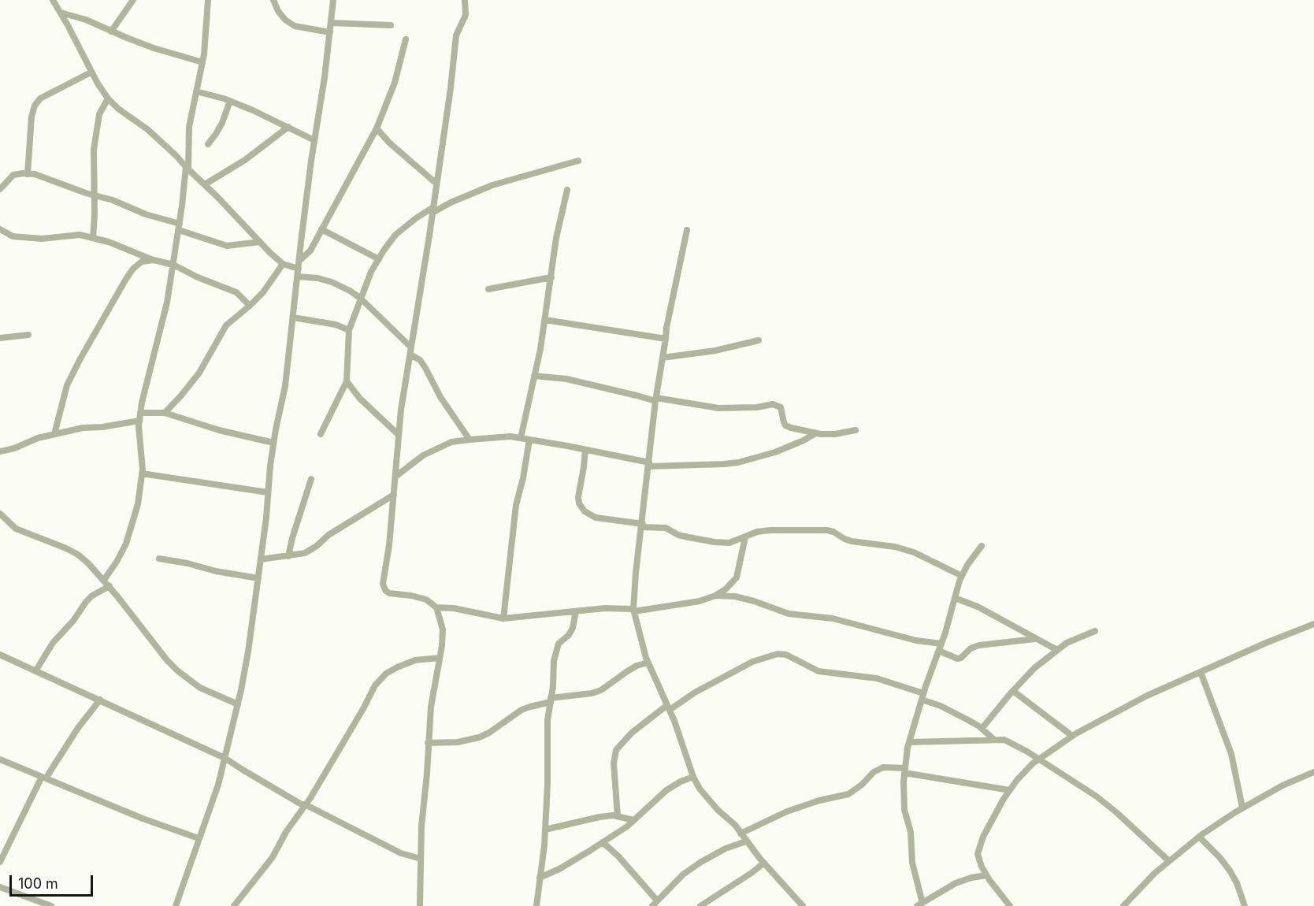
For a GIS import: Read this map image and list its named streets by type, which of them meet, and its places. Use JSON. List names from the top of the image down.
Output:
{
  "scale_bar": "100 m"
}
